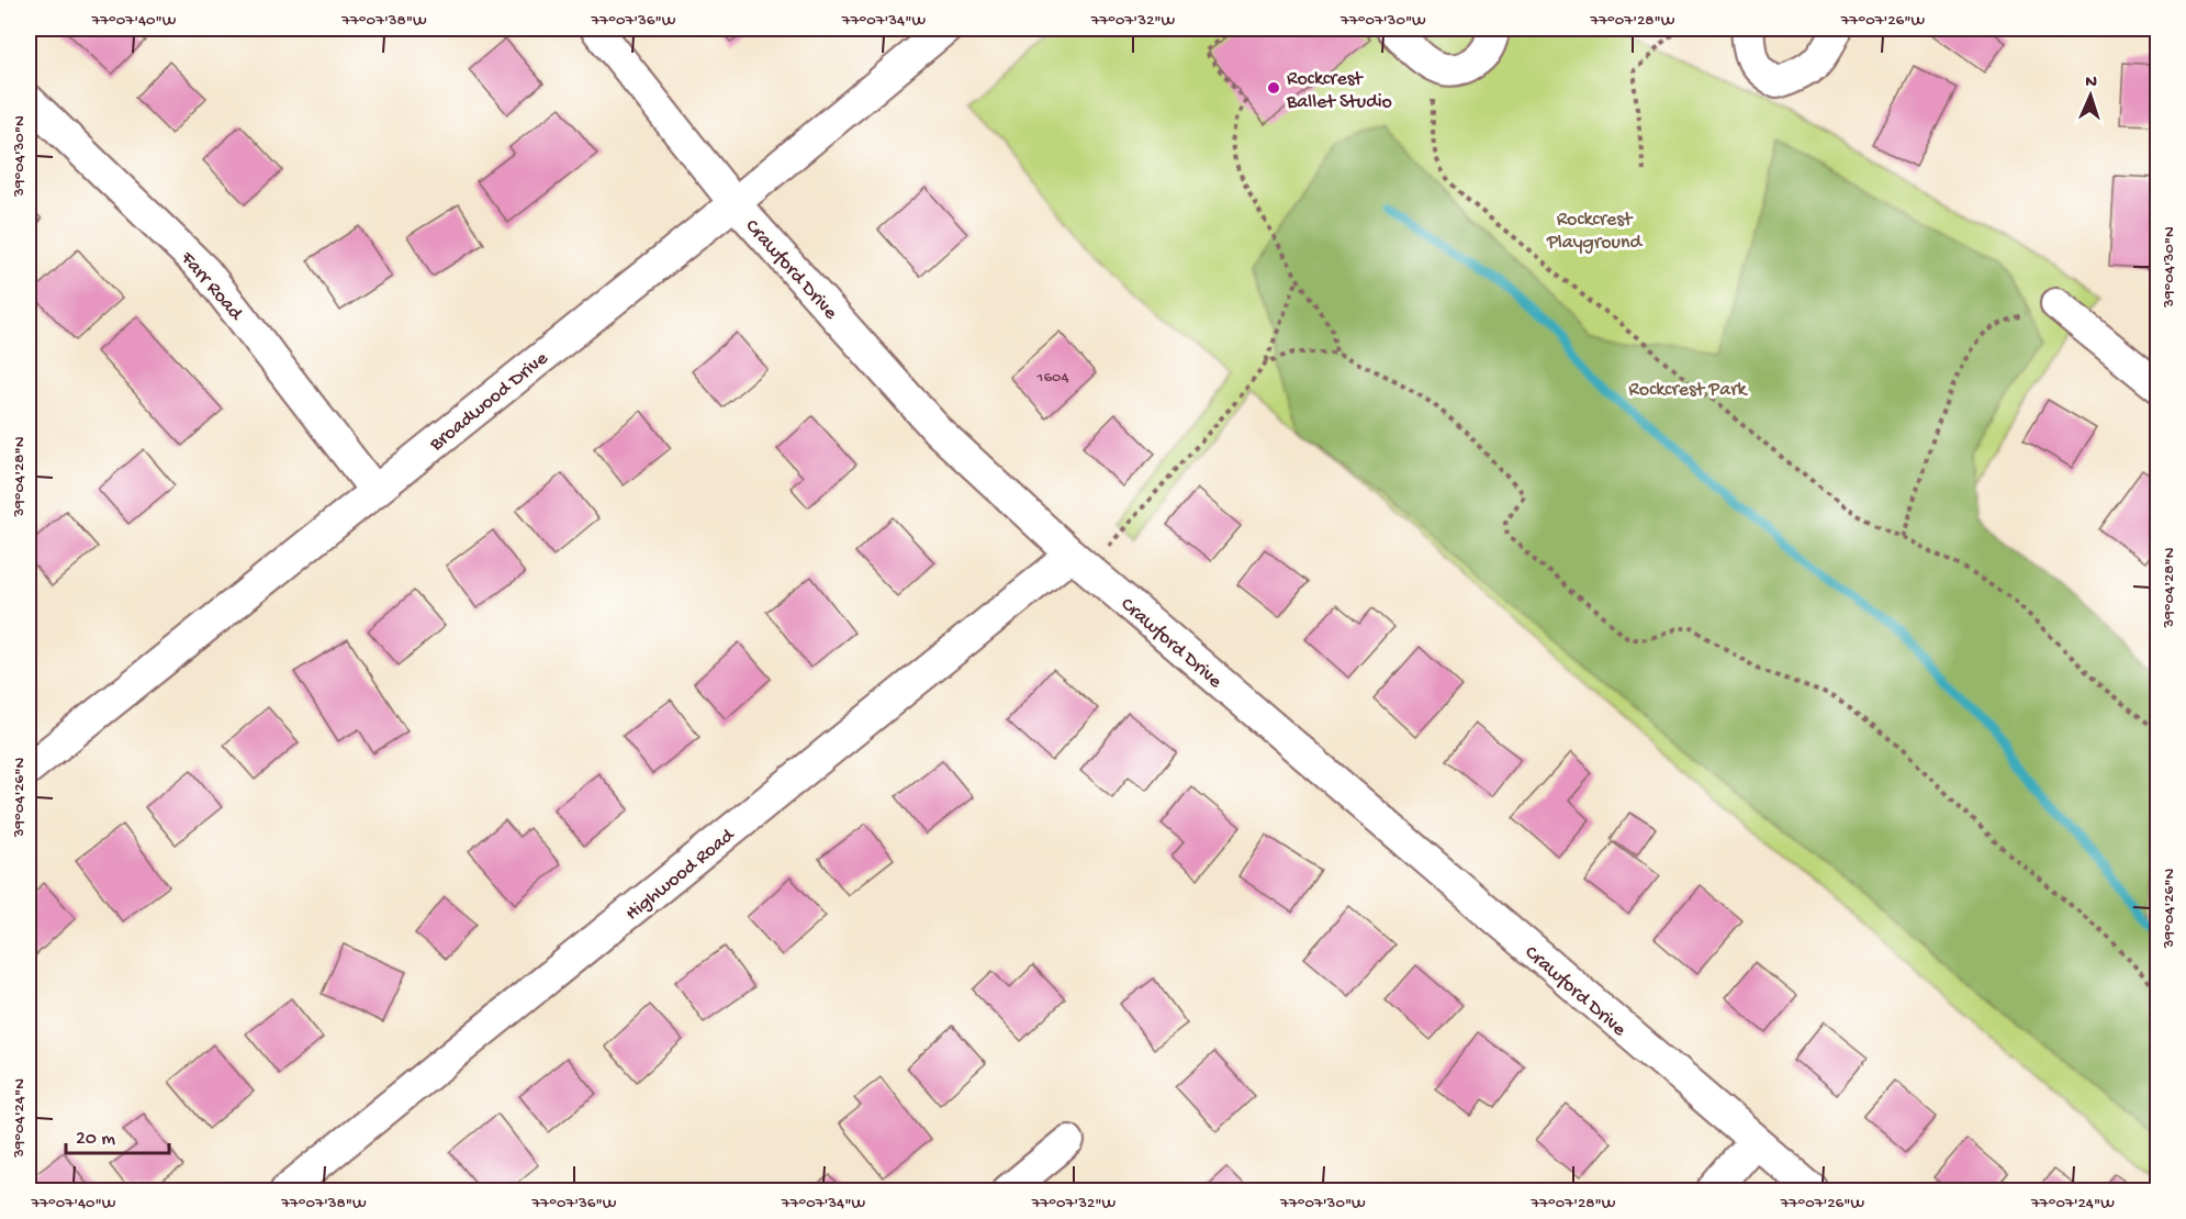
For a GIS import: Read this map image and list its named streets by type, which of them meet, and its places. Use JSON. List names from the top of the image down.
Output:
{
  "streets": {
    "street": [
      "Crawford Drive",
      "Farr Road",
      "Broadwood Drive",
      "Highwood Road"
    ]
  },
  "crossings": [
    ["Crawford Drive", "Broadwood Drive"],
    ["Crawford Drive", "Highwood Road"],
    ["Farr Road", "Broadwood Drive"]
  ],
  "parks": ["Rockcrest Playground", "Rockcrest Park"],
  "places": ["Rockcrest Ballet Studio"],
  "house_numbers": ["1604"],
  "scale_bar": "20 m",
  "north": "top",
  "coordinates": [
    "77°07'40\"W",
    "77°07'38\"W",
    "77°07'36\"W",
    "77°07'34\"W",
    "77°07'32\"W",
    "77°07'30\"W",
    "77°07'28\"W",
    "77°07'26\"W",
    "39°04'30\"N",
    "39°04'28\"N",
    "39°04'26\"N",
    "39°04'24\"N",
    "77°07'24\"W"
  ]
}
